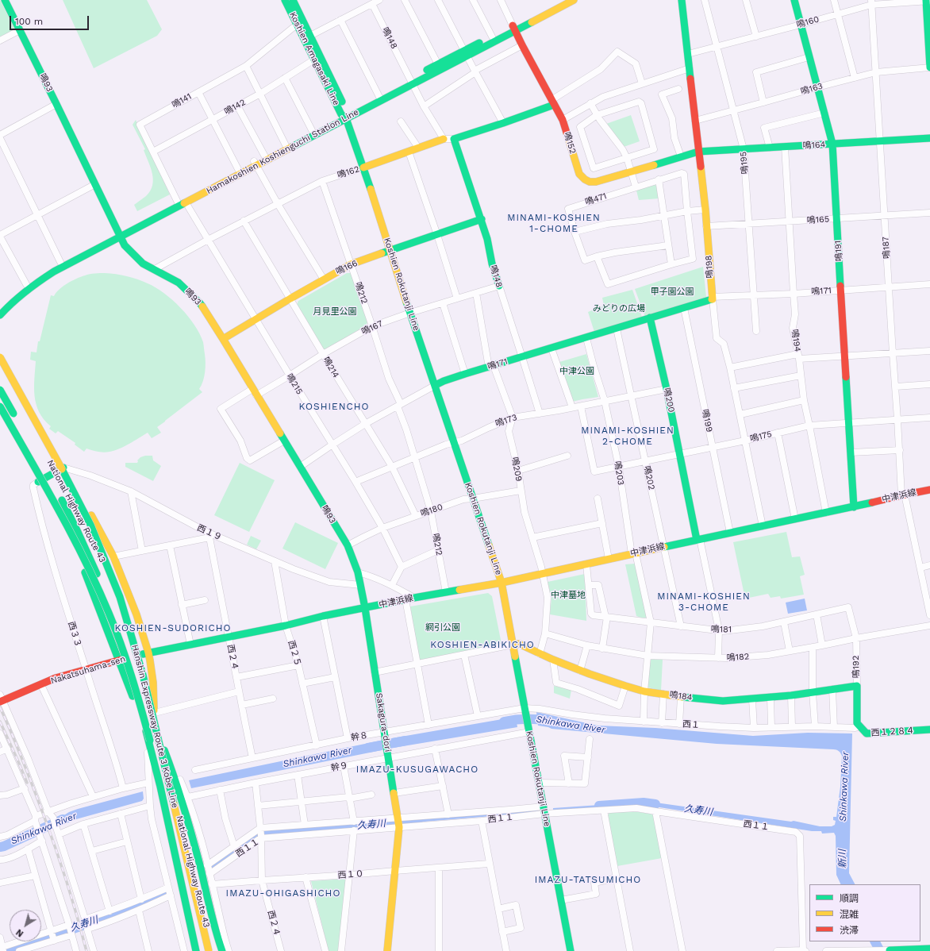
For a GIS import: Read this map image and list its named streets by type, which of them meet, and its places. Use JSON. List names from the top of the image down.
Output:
{
  "streets": {
    "main road": [
      "鳴148",
      "Koshien Amagasaki Line",
      "鳴93",
      "鳴152",
      "鳴164",
      "Hamakoshien Koshienguchi Station Line",
      "鳴162",
      "鳴191",
      "鳴198",
      "鳴166",
      "Koshien Rokutanji Line",
      "鳴171",
      "鳴200",
      "中津浜線",
      "National Highway Route 43",
      "鳴192",
      "Nakatsuhama-sen",
      "鳴184",
      "Sakagura-dori",
      "Hanshin Expressway Route 3 Kobe Line",
      "西１２８４"
    ],
    "street": [
      "鳴160",
      "鳴163",
      "鳴141",
      "鳴142",
      "鳴195",
      "鳴471",
      "鳴165",
      "鳴187",
      "鳴212",
      "鳴167",
      "鳴194",
      "鳴214",
      "鳴215",
      "鳴173",
      "鳴199",
      "鳴175",
      "鳴209",
      "鳴203",
      "鳴202",
      "鳴180",
      "西１９",
      "鳴181",
      "西３３",
      "西２５",
      "西２４",
      "鳴182",
      "西１",
      "幹８",
      "幹９",
      "西１１",
      "西１０"
    ]
  },
  "crossings": [
    ["鳴160", "鳴195"],
    ["鳴160", "鳴187"],
    ["鳴160", "鳴191"],
    ["鳴160", "鳴198"],
    ["鳴148", "Hamakoshien Koshienguchi Station Line"],
    ["鳴148", "鳴162"],
    ["鳴148", "鳴166"],
    ["鳴148", "鳴171"],
    ["鳴148", "鳴167"],
    ["鳴148", "鳴173"],
    ["Koshien Amagasaki Line", "鳴141"],
    ["Koshien Amagasaki Line", "鳴142"],
    ["Koshien Amagasaki Line", "Hamakoshien Koshienguchi Station Line"],
    ["Koshien Amagasaki Line", "Koshien Rokutanji Line"],
    ["鳴93", "Hamakoshien Koshienguchi Station Line"],
    ["鳴93", "鳴162"],
    ["鳴93", "鳴166"],
    ["鳴93", "鳴171"],
    ["鳴93", "鳴167"],
    ["鳴93", "中津浜線"],
    ["鳴93", "鳴180"],
    ["鳴93", "西１９"],
    ["鳴93", "Nakatsuhama-sen"],
    ["鳴93", "Sakagura-dori"],
    ["鳴163", "鳴195"],
    ["鳴163", "鳴187"],
    ["鳴163", "鳴191"],
    ["鳴163", "鳴198"],
    ["鳴141", "鳴142"],
    ["鳴141", "Hamakoshien Koshienguchi Station Line"],
    ["鳴141", "鳴215"],
    ["鳴152", "鳴164"],
    ["鳴152", "Hamakoshien Koshienguchi Station Line"],
    ["鳴152", "鳴162"],
    ["鳴152", "鳴198"],
    ["鳴164", "鳴195"],
    ["鳴164", "鳴187"],
    ["鳴164", "鳴191"],
    ["鳴164", "鳴198"],
    ["鳴164", "鳴194"],
    ["Hamakoshien Koshienguchi Station Line", "Koshien Rokutanji Line"],
    ["Hamakoshien Koshienguchi Station Line", "鳴215"],
    ["鳴195", "鳴165"],
    ["鳴195", "鳴171"],
    ["鳴162", "Koshien Rokutanji Line"],
    ["鳴162", "鳴212"],
    ["鳴162", "鳴214"],
    ["鳴162", "鳴215"],
    ["鳴165", "鳴187"],
    ["鳴165", "鳴191"],
    ["鳴165", "鳴198"],
    ["鳴165", "鳴194"],
    ["鳴187", "鳴171"],
    ["鳴187", "鳴175"],
    ["鳴187", "中津浜線"],
    ["鳴191", "鳴171"],
    ["鳴191", "鳴175"],
    ["鳴191", "中津浜線"],
    ["鳴198", "鳴171"],
    ["鳴198", "鳴175"],
    ["鳴198", "中津浜線"],
    ["鳴166", "Koshien Rokutanji Line"],
    ["鳴166", "鳴212"],
    ["鳴166", "鳴214"],
    ["鳴166", "鳴215"],
    ["Koshien Rokutanji Line", "鳴171"],
    ["Koshien Rokutanji Line", "鳴167"],
    ["Koshien Rokutanji Line", "鳴173"],
    ["Koshien Rokutanji Line", "中津浜線"],
    ["Koshien Rokutanji Line", "鳴180"],
    ["Koshien Rokutanji Line", "鳴184"],
    ["Koshien Rokutanji Line", "西１"],
    ["Koshien Rokutanji Line", "幹８"],
    ["Koshien Rokutanji Line", "幹９"],
    ["Koshien Rokutanji Line", "西１１"],
    ["鳴171", "鳴212"],
    ["鳴171", "鳴194"],
    ["鳴171", "鳴214"],
    ["鳴171", "鳴215"],
    ["鳴171", "鳴200"],
    ["鳴171", "鳴199"],
    ["鳴171", "鳴203"],
    ["鳴171", "鳴202"],
    ["鳴212", "鳴167"],
    ["鳴212", "鳴173"],
    ["鳴212", "中津浜線"],
    ["鳴212", "鳴180"],
    ["鳴167", "鳴214"],
    ["鳴167", "鳴215"],
    ["鳴194", "鳴175"],
    ["鳴194", "中津浜線"],
    ["鳴214", "鳴173"],
    ["鳴214", "鳴180"],
    ["鳴215", "鳴173"],
    ["鳴215", "鳴180"],
    ["鳴200", "鳴173"],
    ["鳴200", "鳴175"],
    ["鳴200", "中津浜線"],
    ["鳴173", "鳴175"],
    ["鳴173", "鳴209"],
    ["鳴173", "鳴203"],
    ["鳴173", "鳴202"],
    ["鳴199", "鳴175"],
    ["鳴199", "中津浜線"],
    ["鳴175", "鳴203"],
    ["鳴175", "鳴202"],
    ["鳴209", "中津浜線"],
    ["鳴209", "鳴180"],
    ["鳴209", "鳴182"],
    ["鳴209", "鳴184"],
    ["鳴203", "中津浜線"],
    ["鳴203", "鳴181"],
    ["鳴203", "鳴182"],
    ["鳴203", "鳴184"],
    ["鳴203", "西１"],
    ["鳴202", "中津浜線"],
    ["鳴202", "鳴181"],
    ["中津浜線", "Nakatsuhama-sen"],
    ["中津浜線", "Sakagura-dori"],
    ["National Highway Route 43", "Nakatsuhama-sen"],
    ["西１９", "西２５"],
    ["西１９", "西２４"],
    ["鳴181", "鳴192"],
    ["西３３", "Nakatsuhama-sen"],
    ["西２５", "Nakatsuhama-sen"],
    ["西２５", "幹８"],
    ["西２４", "Nakatsuhama-sen"],
    ["西２４", "幹８"],
    ["西２４", "幹９"],
    ["西２４", "西１１"],
    ["西２４", "西１０"],
    ["鳴182", "鳴192"],
    ["鳴192", "鳴184"],
    ["鳴192", "西１"],
    ["鳴192", "西１２８４"],
    ["Nakatsuhama-sen", "Sakagura-dori"],
    ["Sakagura-dori", "幹８"],
    ["Sakagura-dori", "幹９"],
    ["Sakagura-dori", "西１１"],
    ["Sakagura-dori", "西１０"],
    ["西１", "西１２８４"],
    ["西１", "幹８"]
  ],
  "districts": [
    "MINAMI-KOSHIEN 1-CHOME",
    "KOSHIENCHO",
    "MINAMI-KOSHIEN 2-CHOME",
    "MINAMI-KOSHIEN 3-CHOME",
    "KOSHIEN-SUDORICHO",
    "KOSHIEN-ABIKICHO",
    "IMAZU-KUSUGAWACHO",
    "IMAZU-TATSUMICHO",
    "IMAZU-OHIGASHICHO"
  ],
  "water": ["Shinkawa River", "久寿川", "新川"],
  "parks": [
    "甲子園公園",
    "みどりの広場",
    "月見里公園",
    "中津公園",
    "中津墓地",
    "網引公園"
  ],
  "legend": ["順調", "混雑", "渋滞"],
  "scale_bar": "100 m",
  "north": "bottom left"
}
